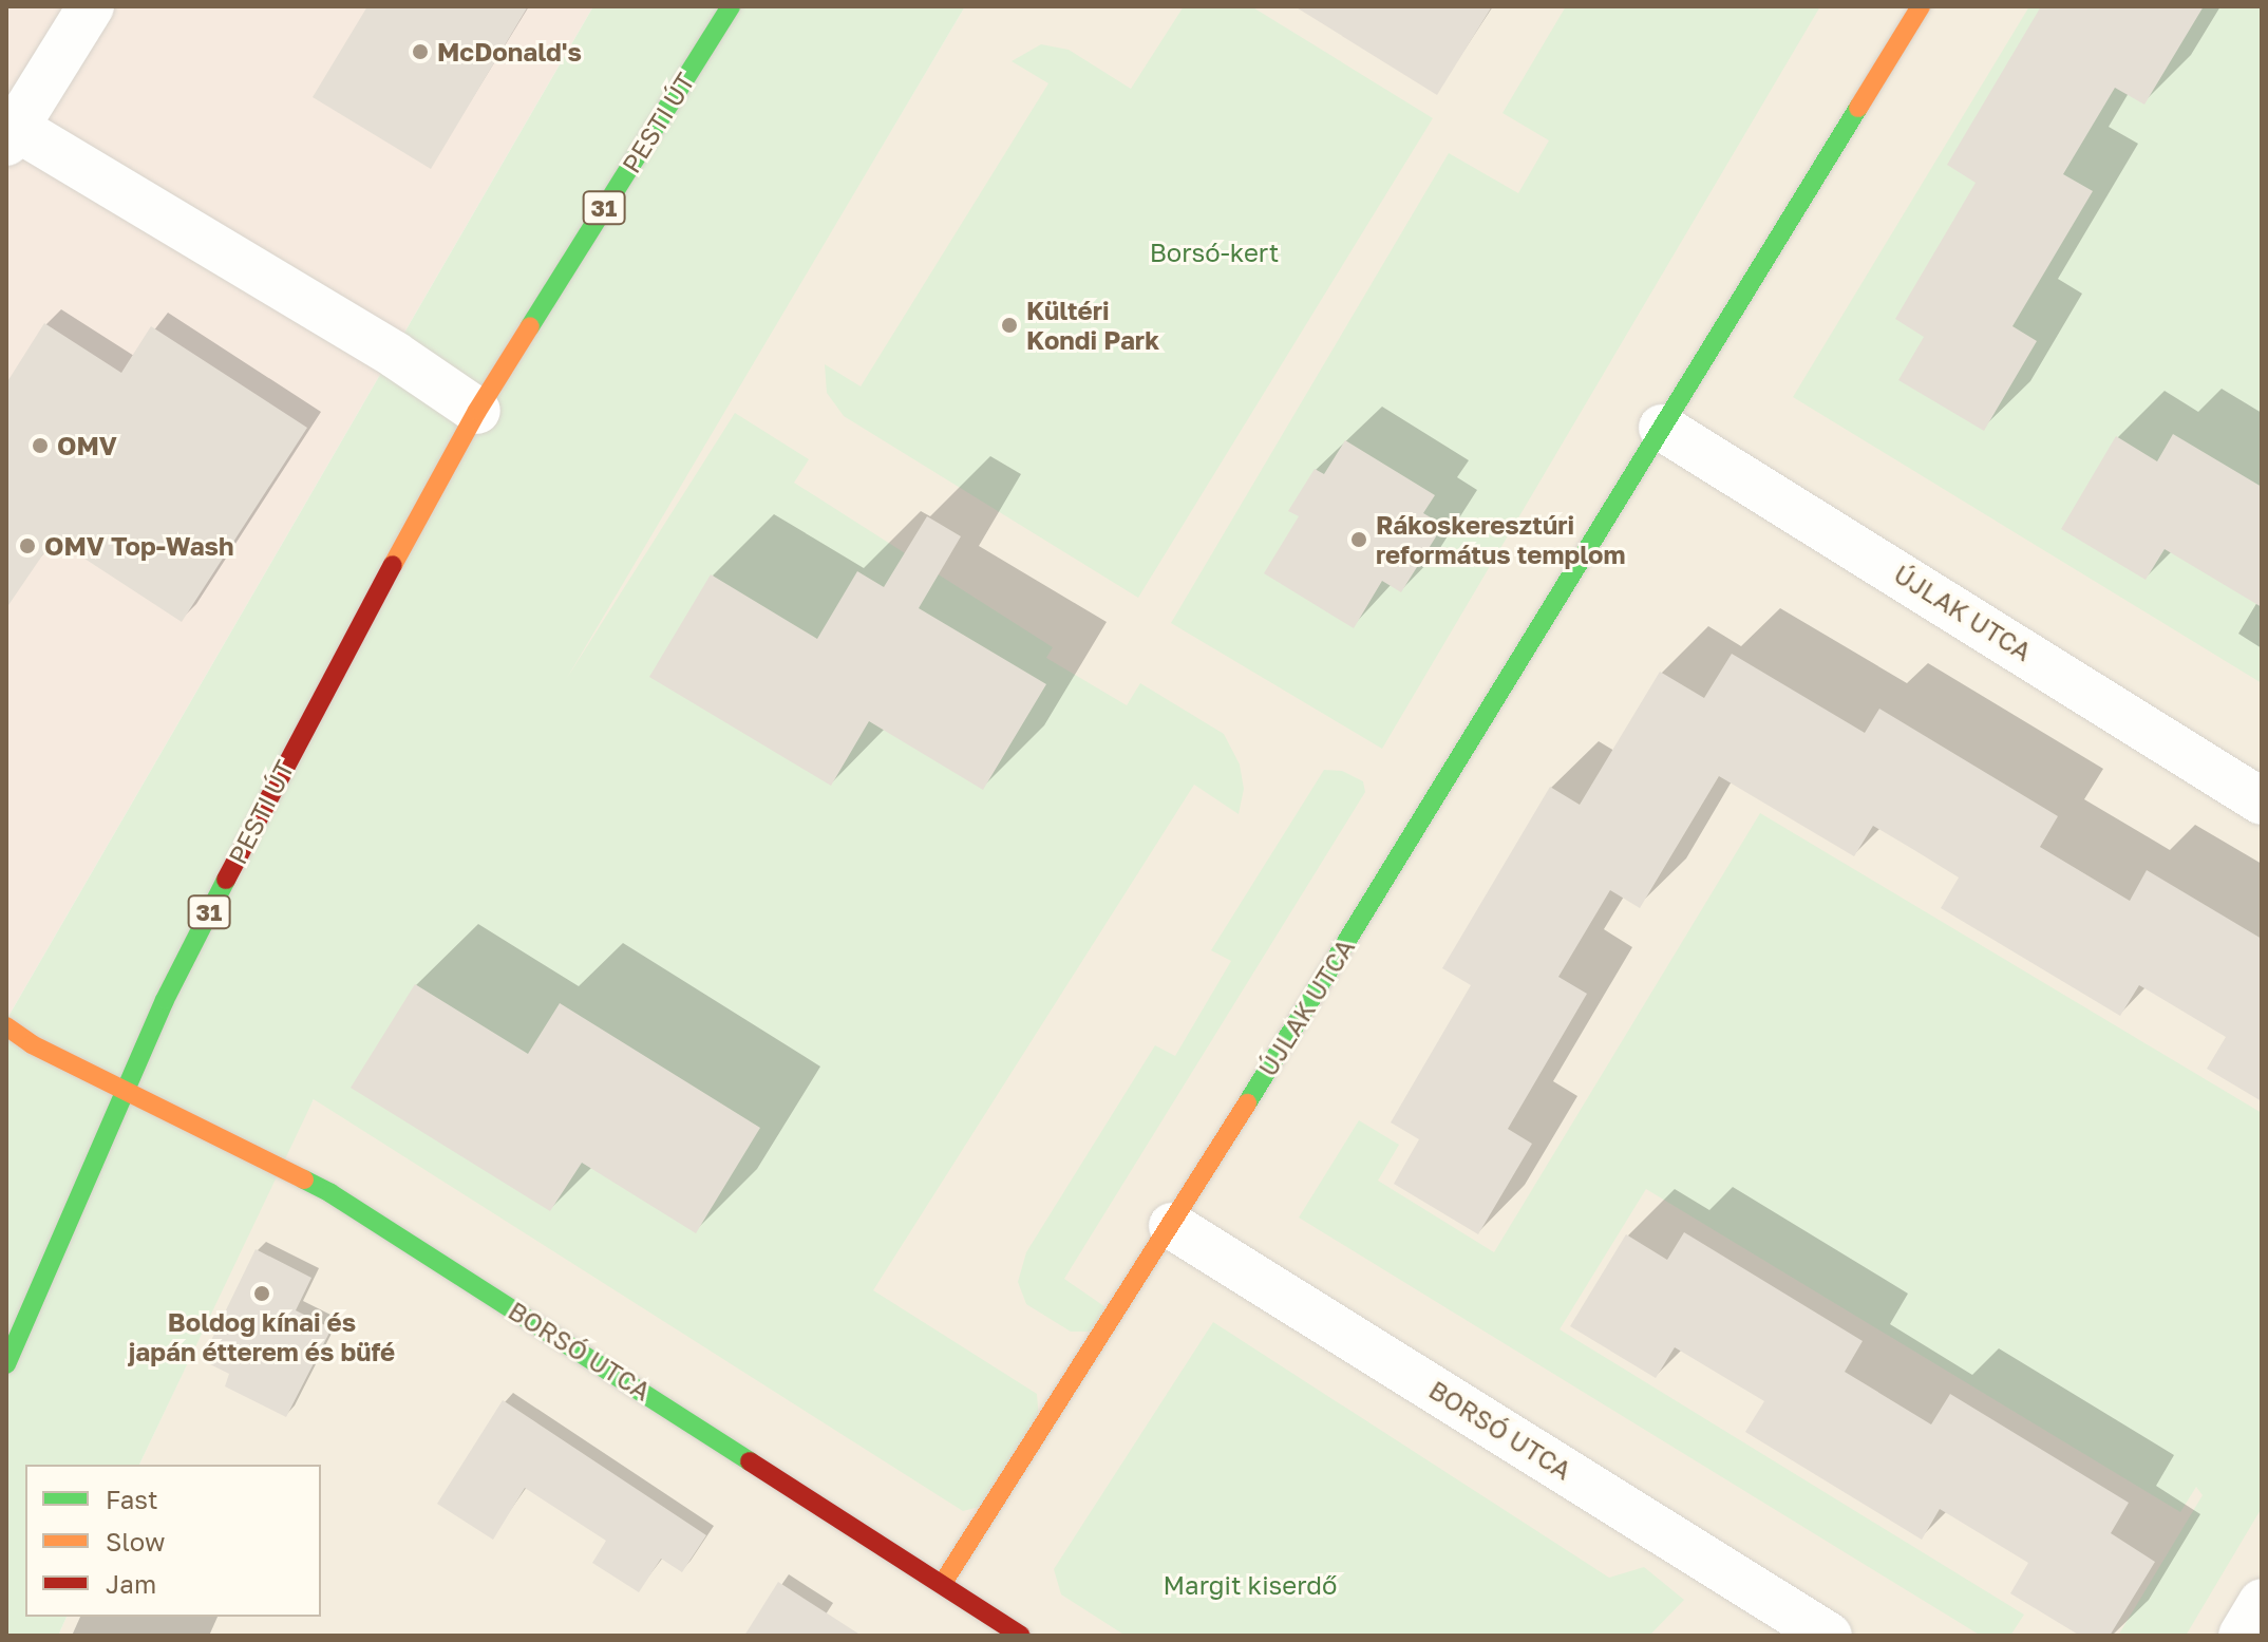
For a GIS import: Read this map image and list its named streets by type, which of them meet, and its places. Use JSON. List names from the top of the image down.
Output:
{
  "streets": {
    "street": [
      "PESTI ÚT",
      "31",
      "ÚJLAK UTCA",
      "BORSÓ UTCA"
    ]
  },
  "crossings": [
    ["PESTI ÚT", "BORSÓ UTCA"],
    ["ÚJLAK UTCA", "BORSÓ UTCA"]
  ],
  "parks": ["Borsó-kert", "Margit kiserdő"],
  "places": [
    "McDonald's",
    "Kültéri Kondi Park",
    "OMV",
    "Rákoskeresztúri református templom",
    "OMV Top-Wash",
    "Boldog kínai és japán étterem és büfé"
  ],
  "legend": ["Fast", "Slow", "Jam"]
}
